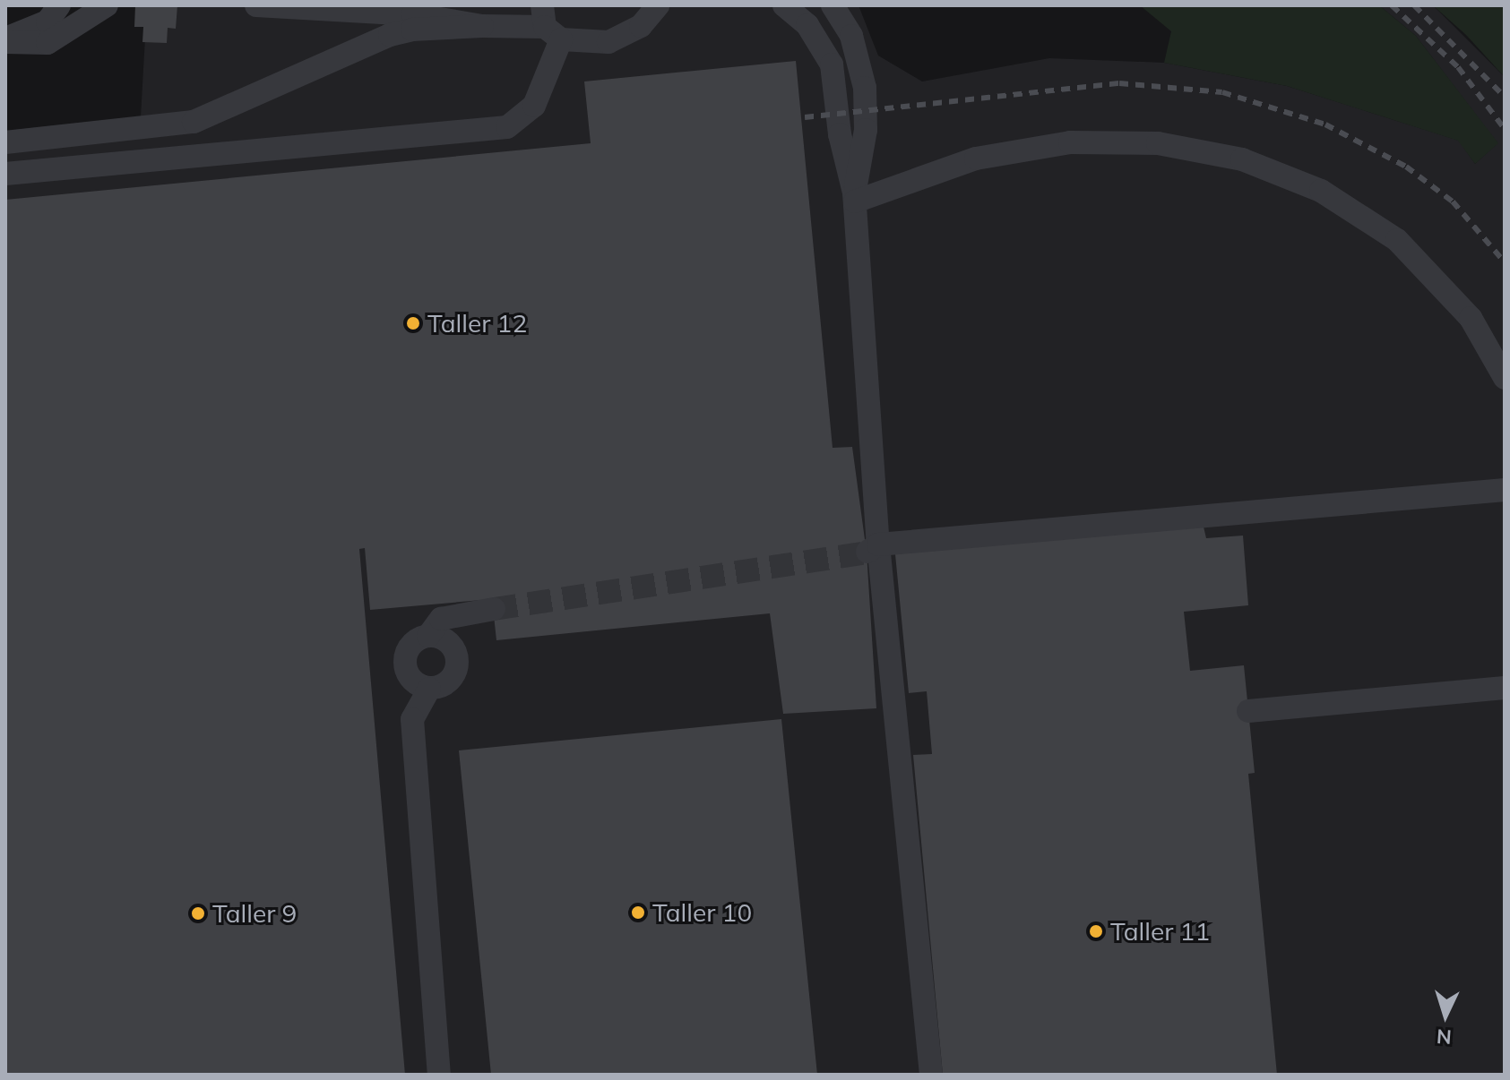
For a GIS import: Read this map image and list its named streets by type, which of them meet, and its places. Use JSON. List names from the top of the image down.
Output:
{
  "places": [
    "Taller 12",
    "Taller 10",
    "Taller 9",
    "Taller 11"
  ],
  "north": "bottom"
}
